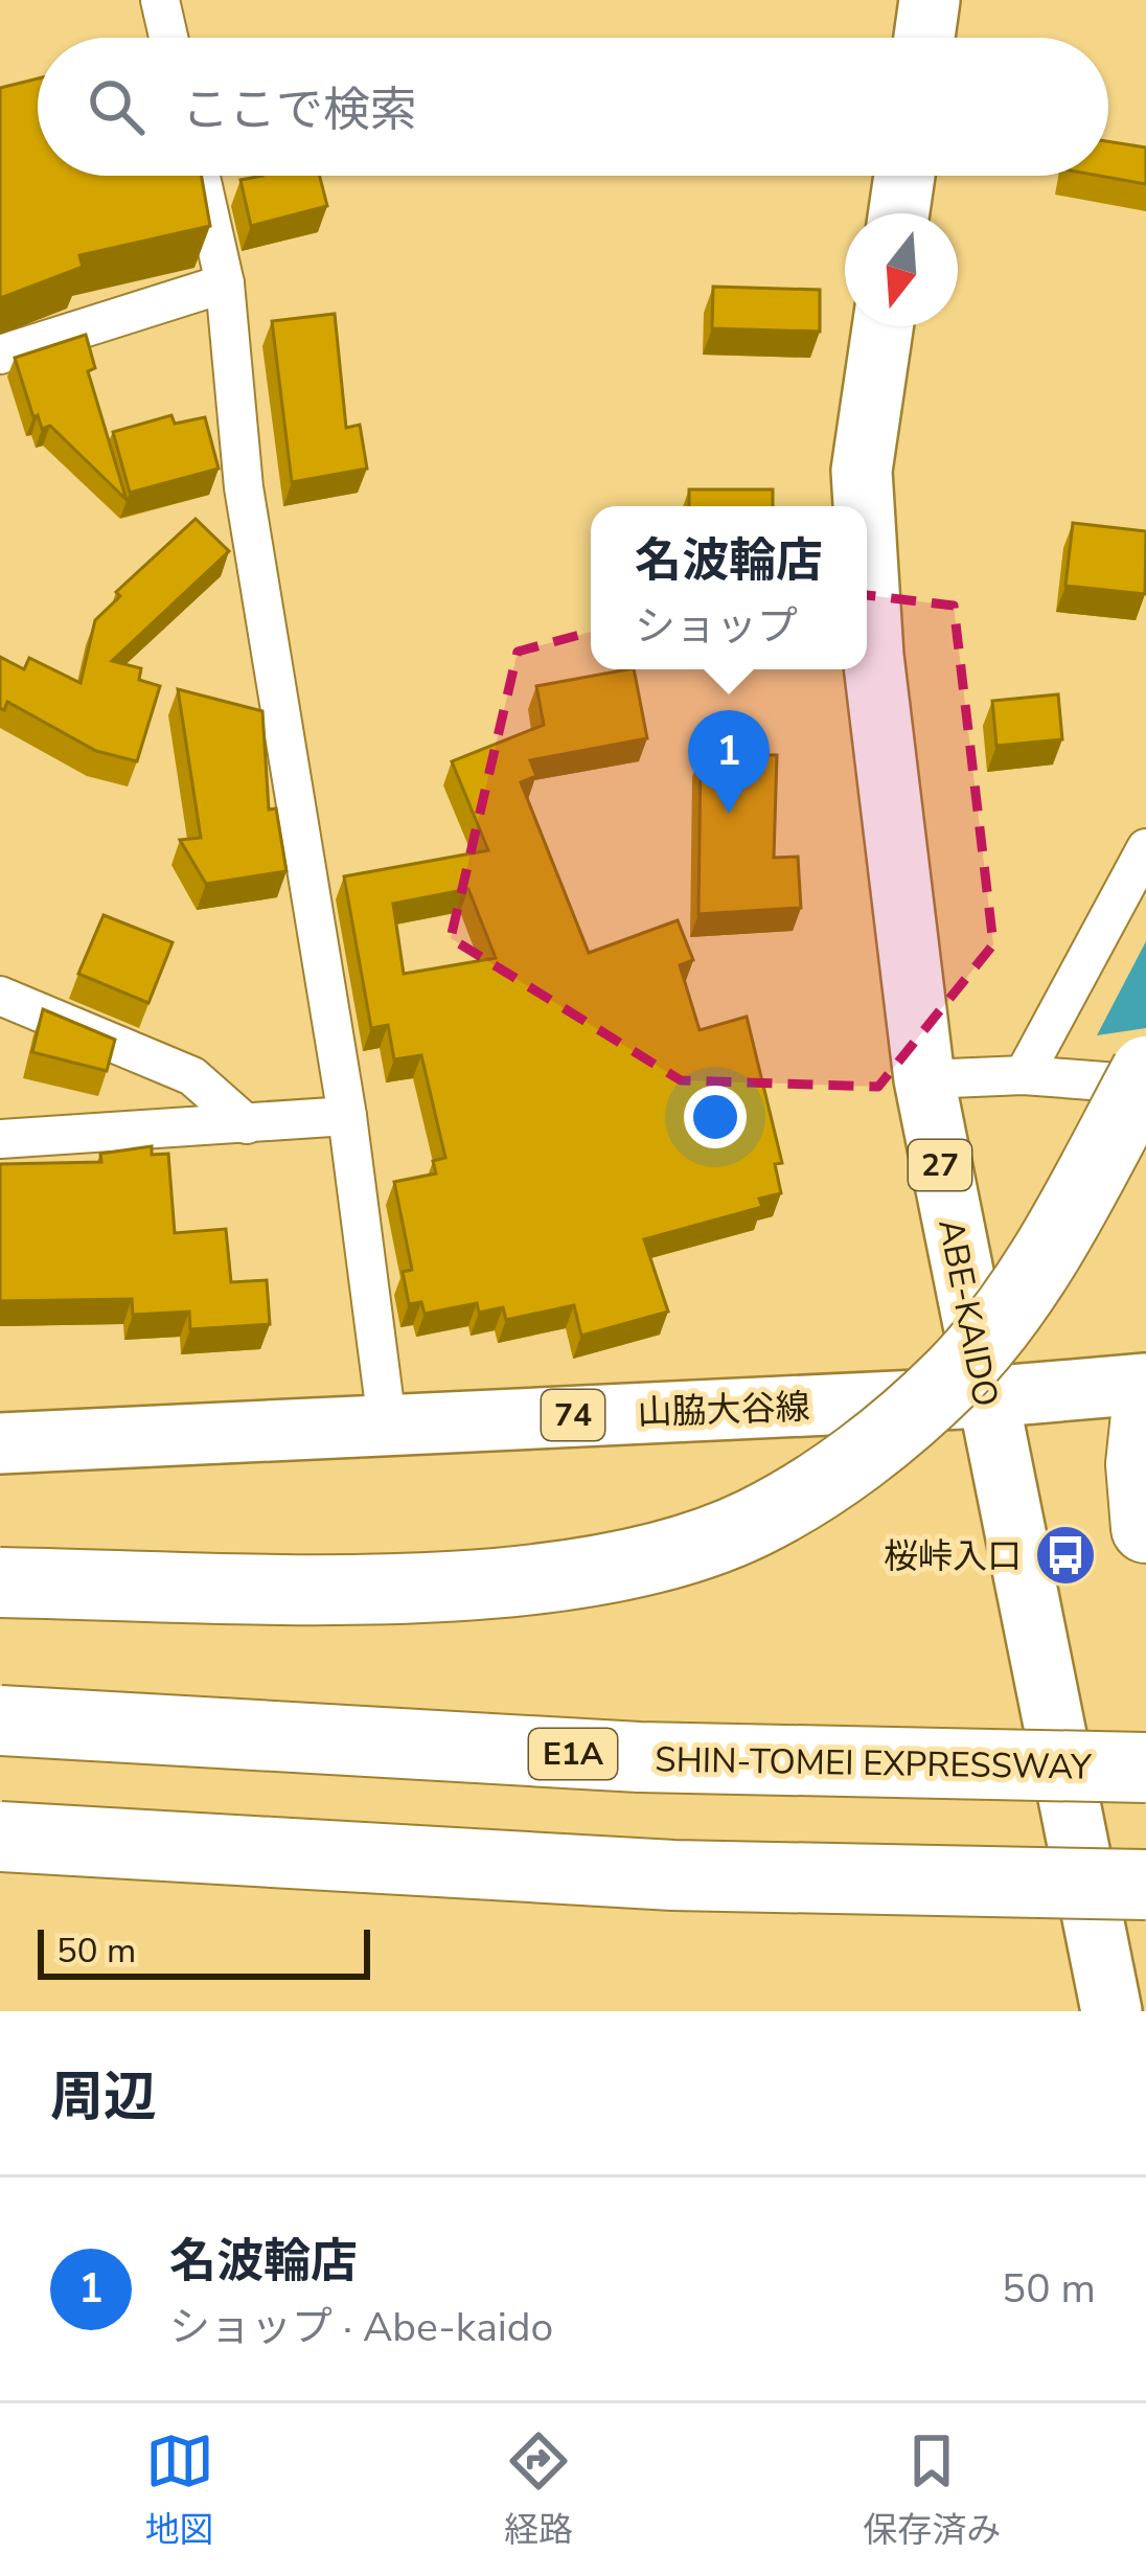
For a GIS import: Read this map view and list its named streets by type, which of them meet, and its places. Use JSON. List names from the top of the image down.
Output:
{
  "streets": {
    "highway": ["E1A", "SHIN-TOMEI EXPRESSWAY"],
    "main road": [
      "27",
      "ABE-KAIDO",
      "山脇大谷線",
      "74"
    ]
  },
  "crossings": [
    ["ABE-KAIDO", "山脇大谷線"]
  ],
  "places": {
    "bus stop": ["桜峠入口"]
  },
  "scale_bar": "50 m",
  "north": "bottom",
  "page": {
    "search": "ここで検索",
    "popup": ["名波輪店", "ショップ"],
    "pins": "1",
    "scale": "50 m",
    "heading": "周辺",
    "list": [
      {
        "mark": "1",
        "name": "名波輪店",
        "note": "ショップ · Abe-kaido",
        "value": "50 m"
      }
    ],
    "nav": ["地図", "経路", "保存済み"]
  }
}
